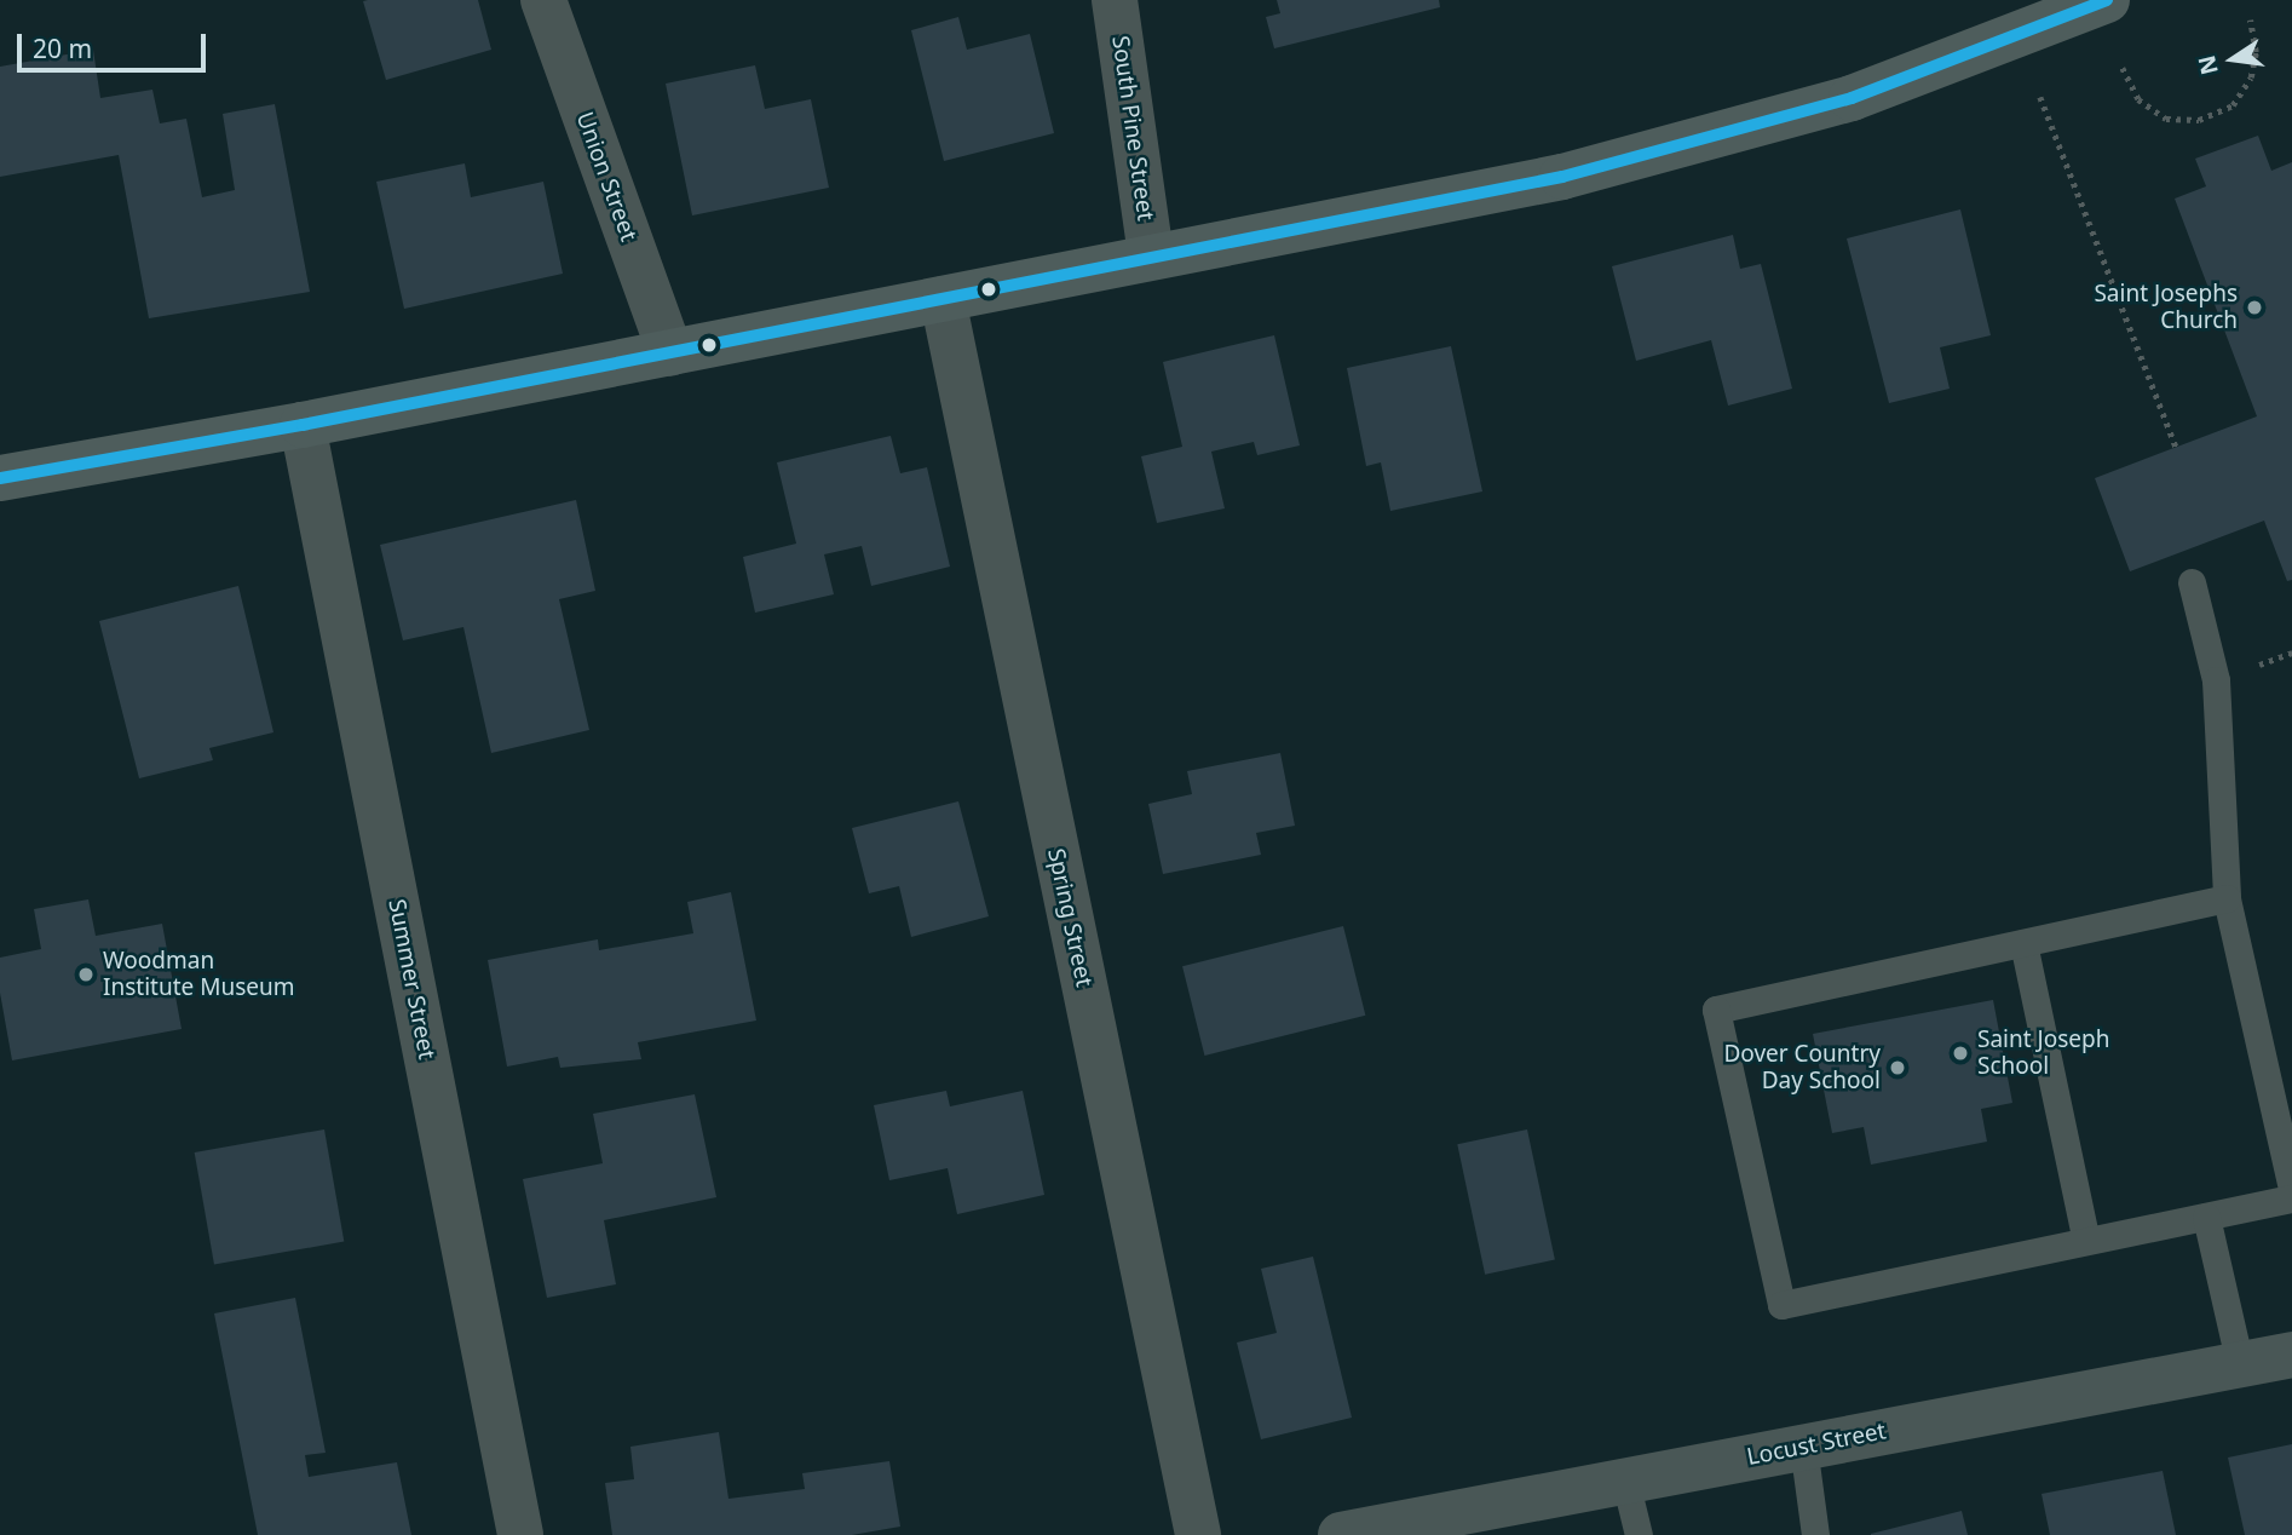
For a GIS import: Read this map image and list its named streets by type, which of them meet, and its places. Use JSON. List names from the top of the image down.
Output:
{
  "streets": {
    "street": [
      "South Pine Street",
      "Union Street",
      "Spring Street",
      "Summer Street",
      "Locust Street"
    ]
  },
  "places": [
    "Saint Josephs Church",
    "Woodman Institute Museum",
    "Saint Joseph School",
    "Dover Country Day School"
  ],
  "scale_bar": "20 m",
  "north": "left"
}
